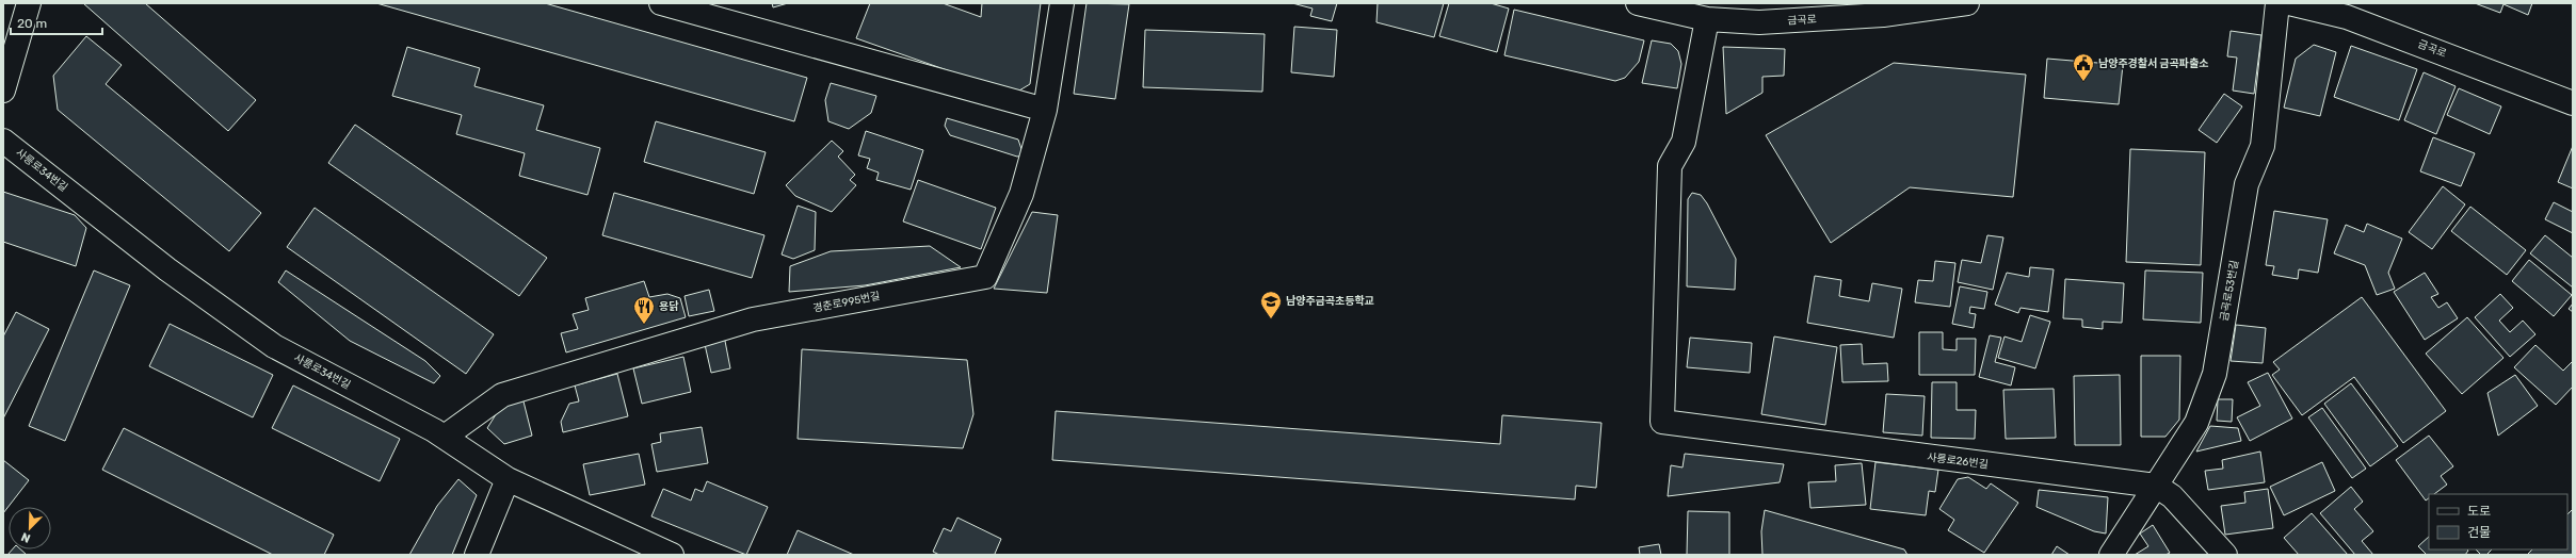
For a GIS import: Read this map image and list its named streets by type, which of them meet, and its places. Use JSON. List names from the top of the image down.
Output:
{
  "streets": {
    "street": [
      "금곡로",
      "사릉로34번길",
      "금곡로53번길",
      "경춘로995번길",
      "사릉로26번길"
    ]
  },
  "crossings": [
    ["금곡로", "사릉로26번길"],
    ["사릉로34번길", "경춘로995번길"],
    ["금곡로53번길", "사릉로26번길"]
  ],
  "places": {
    "public building": ["남양주경찰서 금곡파출소"],
    "school or university": ["남양주금곡초등학교"],
    "restaurant": ["용닭"]
  },
  "legend": ["도로", "건물"],
  "scale_bar": "20 m",
  "north": "bottom left"
}
